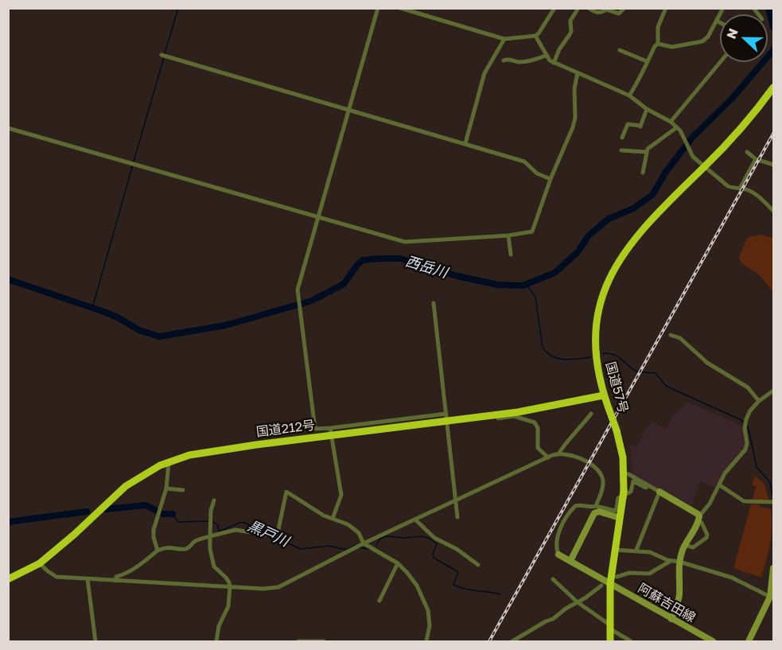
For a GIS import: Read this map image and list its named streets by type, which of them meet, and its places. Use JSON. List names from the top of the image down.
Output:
{
  "streets": {
    "highway": ["国道57号", "国道212号"],
    "street": ["阿蘇吉田線"]
  },
  "crossings": [
    ["国道57号", "国道212号"],
    ["国道57号", "阿蘇吉田線"]
  ],
  "water": ["西岳川", "黒戸川"],
  "north": "left"
}
